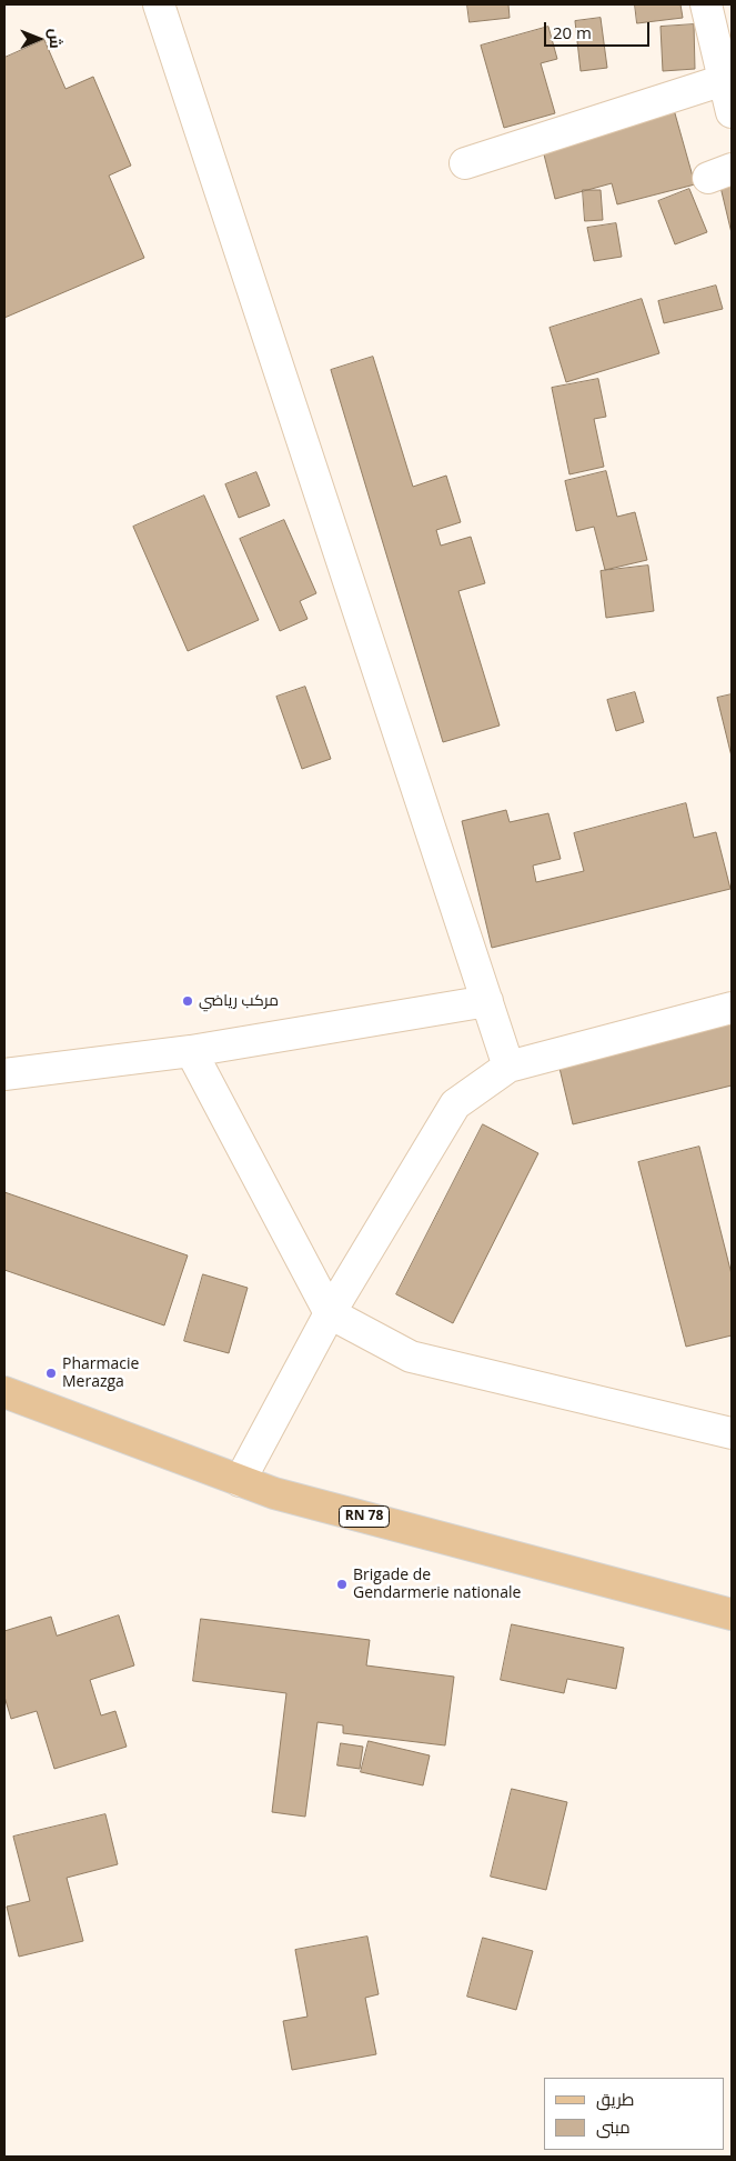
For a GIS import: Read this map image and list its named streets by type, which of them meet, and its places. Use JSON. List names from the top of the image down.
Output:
{
  "streets": {
    "main road": ["RN 78"]
  },
  "places": ["مركب رياضي", "Pharmacie Merazga", "Brigade de Gendarmerie nationale"],
  "legend": ["طريق", "مبنى"],
  "scale_bar": "20 m",
  "north": "right"
}
